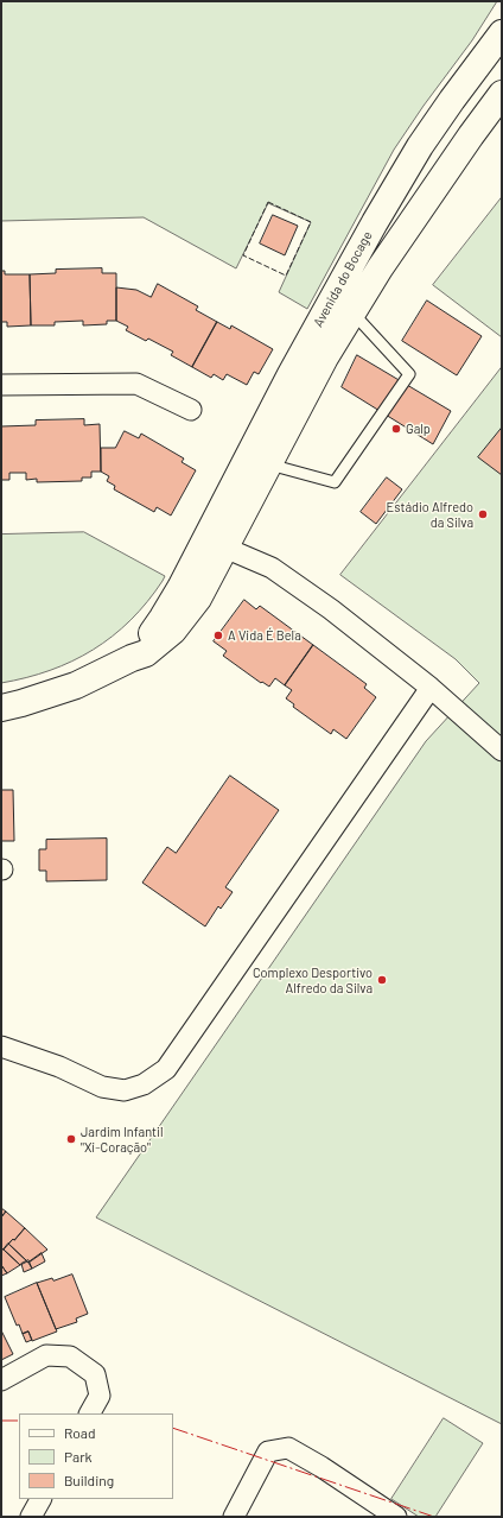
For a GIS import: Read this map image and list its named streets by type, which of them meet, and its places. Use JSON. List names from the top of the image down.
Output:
{
  "streets": {
    "main road": ["Avenida do Bocage"]
  },
  "places": [
    "Galp",
    "Estádio Alfredo da Silva",
    "A Vida É Bela",
    "Complexo Desportivo Alfredo da Silva",
    "Jardim Infantil \"Xi-Coração\""
  ],
  "legend": ["Road", "Park", "Building"]
}
